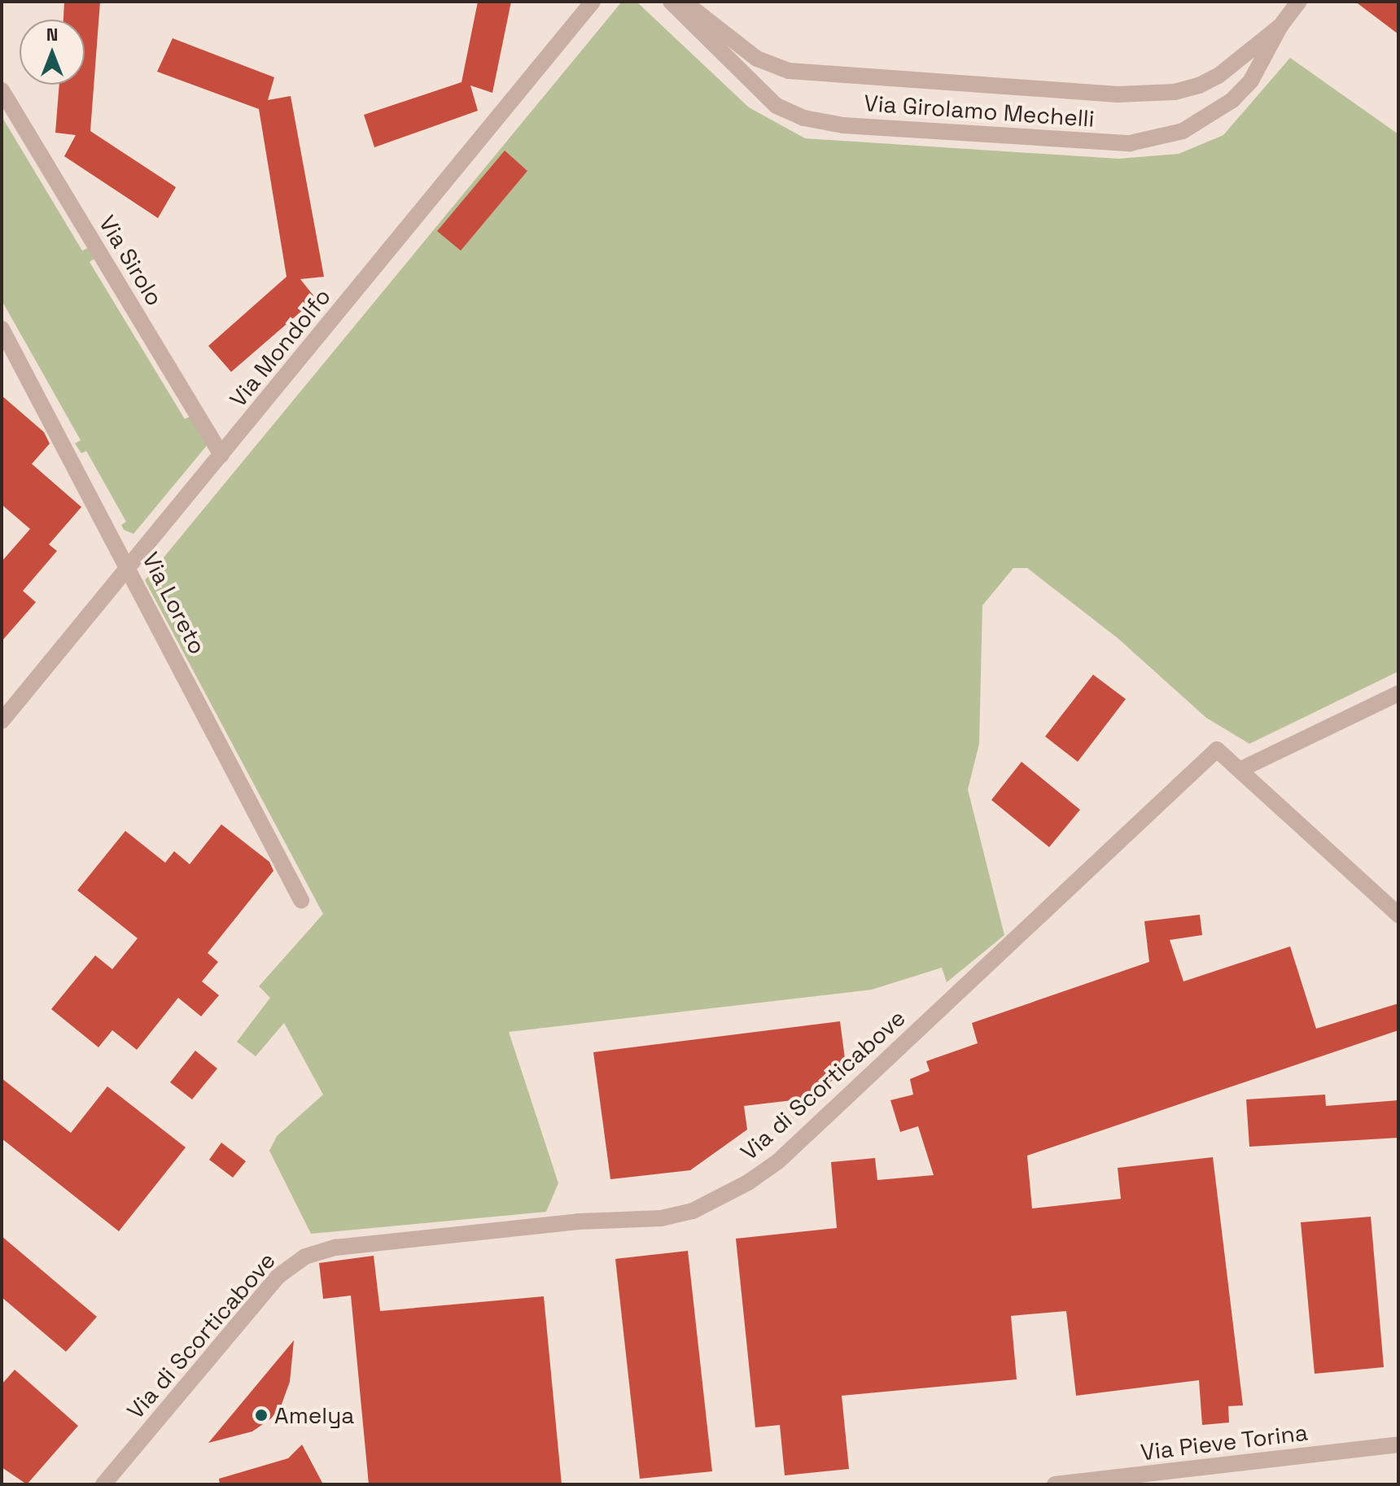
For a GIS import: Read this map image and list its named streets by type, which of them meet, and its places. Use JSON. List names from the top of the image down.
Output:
{
  "streets": {
    "street": [
      "Via Girolamo Mechelli",
      "Via Sirolo",
      "Via Mondolfo",
      "Via Loreto",
      "Via di Scorticabove",
      "Via Pieve Torina"
    ]
  },
  "crossings": [
    ["Via Sirolo", "Via Mondolfo"],
    ["Via Mondolfo", "Via Loreto"]
  ],
  "places": ["Amelya"],
  "north": "top"
}
